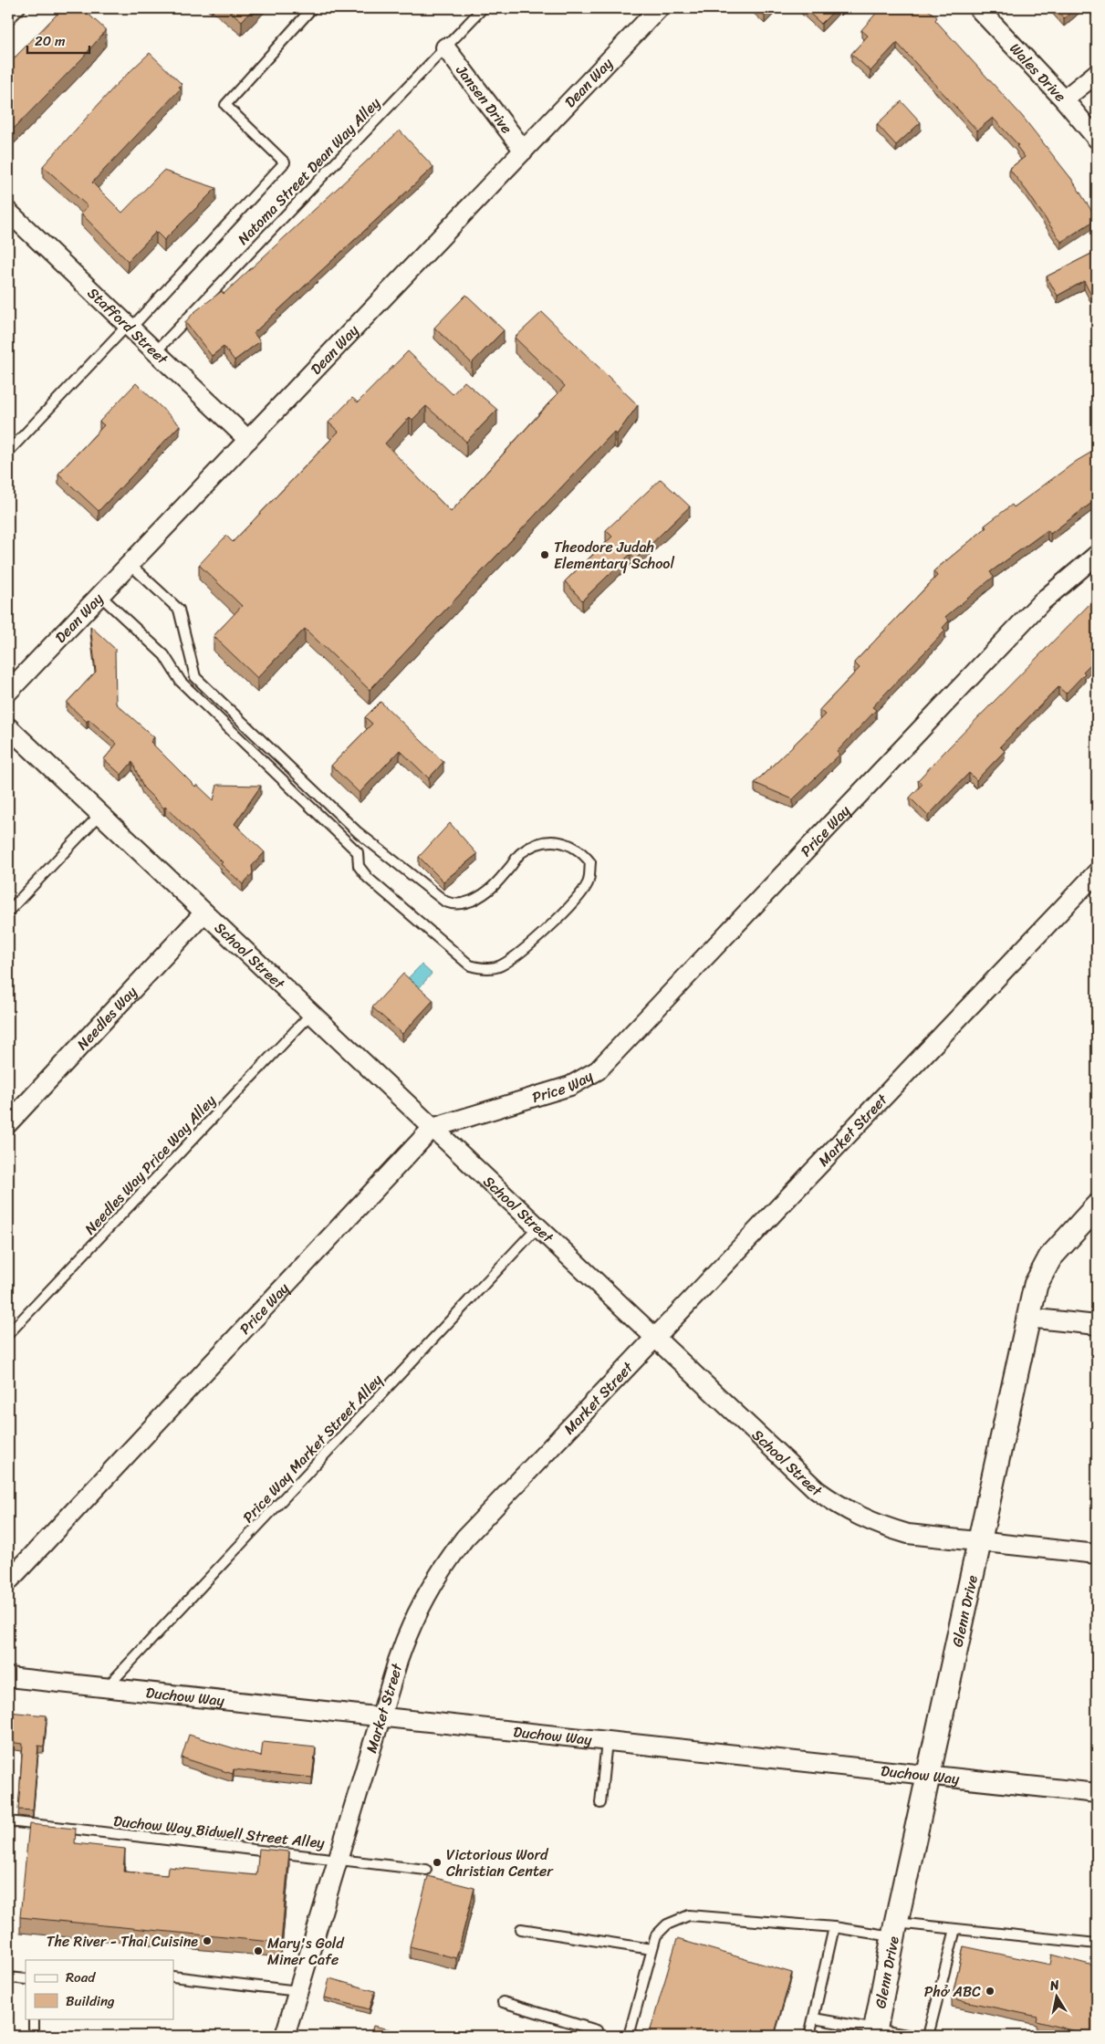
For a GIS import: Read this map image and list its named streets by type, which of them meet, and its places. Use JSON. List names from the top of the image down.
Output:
{
  "streets": {
    "street": [
      "Wales Drive",
      "Dean Way",
      "Jansen Drive",
      "Stafford Street",
      "Price Way",
      "School Street",
      "Needles Way",
      "Market Street",
      "Glenn Drive",
      "Duchow Way"
    ],
    "lane": [
      "Natoma Street Dean Way Alley",
      "Needles Way Price Way Alley",
      "Price Way Market Street Alley",
      "Duchow Way Bidwell Street Alley"
    ]
  },
  "crossings": [
    ["Dean Way", "Jansen Drive"],
    ["Dean Way", "Stafford Street"],
    ["Jansen Drive", "Natoma Street Dean Way Alley"],
    ["Natoma Street Dean Way Alley", "Stafford Street"],
    ["Price Way", "School Street"],
    ["School Street", "Needles Way"],
    ["School Street", "Market Street"],
    ["School Street", "Needles Way Price Way Alley"],
    ["School Street", "Price Way Market Street Alley"],
    ["School Street", "Glenn Drive"],
    ["Market Street", "Duchow Way"],
    ["Market Street", "Duchow Way Bidwell Street Alley"],
    ["Price Way Market Street Alley", "Duchow Way"],
    ["Glenn Drive", "Duchow Way"]
  ],
  "places": [
    "Theodore Judah Elementary School",
    "Victorious Word Christian Center",
    "The River - Thai Cuisine",
    "Mary's Gold Miner Cafe",
    "Phở ABC"
  ],
  "legend": ["Road", "Building"],
  "scale_bar": "20 m",
  "north": "top"
}
